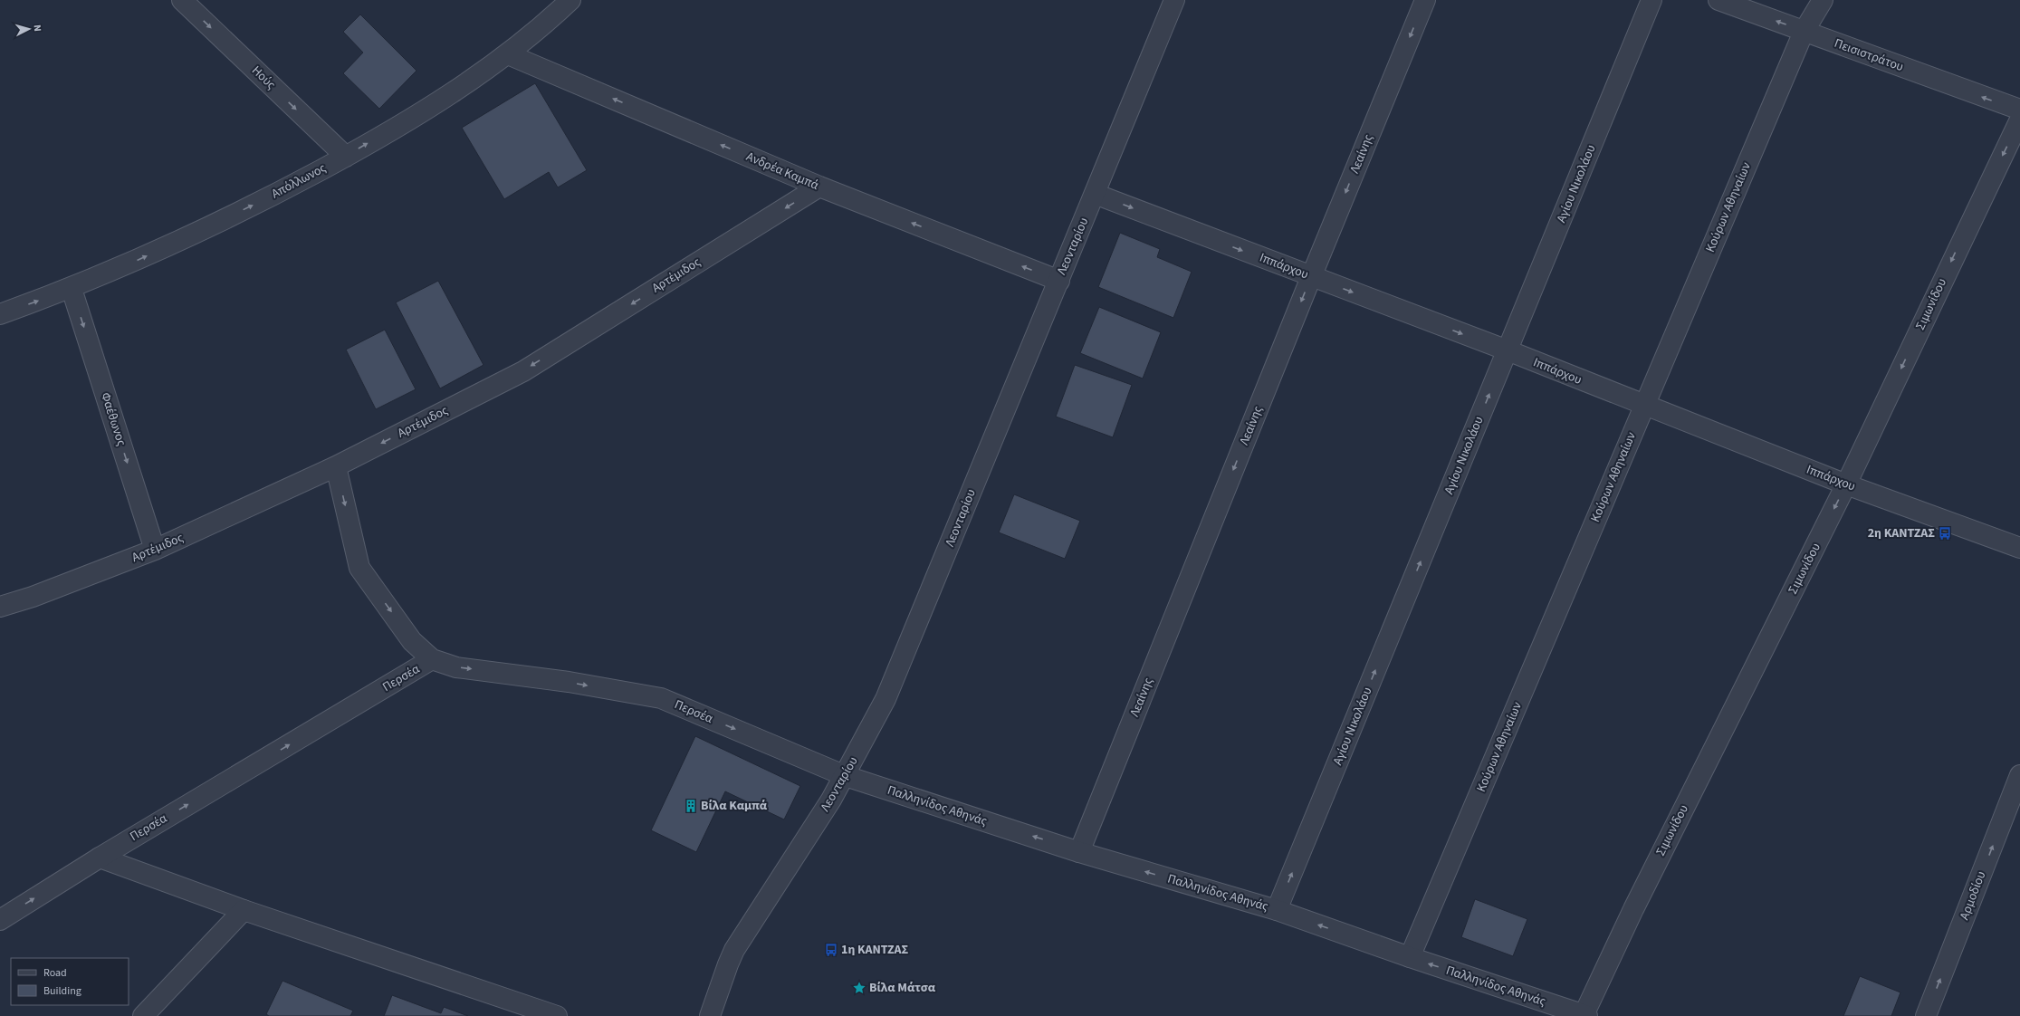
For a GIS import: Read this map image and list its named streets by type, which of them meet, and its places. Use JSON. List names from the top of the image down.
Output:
{
  "streets": {
    "street": [
      "Πεισιστράτου",
      "Ηούς",
      "Λεαίνης",
      "Ανδρέα Καμπά",
      "Απόλλωνος",
      "Αγίου Νικολάου",
      "Κούρων Αθηναίων",
      "Λεονταρίου",
      "Ιππάρχου",
      "Αρτέμιδος",
      "Σιμωνίδου",
      "Φαέθωνος",
      "Περσέα",
      "Παλληνίδος Αθηνάς",
      "Αρμοδίου"
    ]
  },
  "crossings": [
    ["Πεισιστράτου", "Κούρων Αθηναίων"],
    ["Ηούς", "Απόλλωνος"],
    ["Λεαίνης", "Ιππάρχου"],
    ["Λεαίνης", "Παλληνίδος Αθηνάς"],
    ["Ανδρέα Καμπά", "Απόλλωνος"],
    ["Ανδρέα Καμπά", "Λεονταρίου"],
    ["Ανδρέα Καμπά", "Αρτέμιδος"],
    ["Απόλλωνος", "Φαέθωνος"],
    ["Αγίου Νικολάου", "Ιππάρχου"],
    ["Αγίου Νικολάου", "Παλληνίδος Αθηνάς"],
    ["Κούρων Αθηναίων", "Ιππάρχου"],
    ["Κούρων Αθηναίων", "Παλληνίδος Αθηνάς"],
    ["Λεονταρίου", "Ιππάρχου"],
    ["Λεονταρίου", "Περσέα"],
    ["Λεονταρίου", "Παλληνίδος Αθηνάς"],
    ["Ιππάρχου", "Σιμωνίδου"],
    ["Αρτέμιδος", "Φαέθωνος"],
    ["Σιμωνίδου", "Παλληνίδος Αθηνάς"],
    ["Περσέα", "Παλληνίδος Αθηνάς"]
  ],
  "one_way": [
    "Πεισιστράτου",
    "Ηούς",
    "Λεαίνης",
    "Ανδρέα Καμπά",
    "Απόλλωνος",
    "Αγίου Νικολάου",
    "Ιππάρχου",
    "Αρτέμιδος",
    "Σιμωνίδου",
    "Φαέθωνος",
    "Περσέα",
    "Παλληνίδος Αθηνάς",
    "Αρμοδίου"
  ],
  "places": {
    "bus stop": ["2η ΚΑΝΤΖΑΣ", "1η ΚΑΝΤΖΑΣ"],
    "building": ["Βίλα Καμπά"],
    "place": ["Βίλα Μάτσα"]
  },
  "legend": ["Road", "Building"],
  "north": "right"
}
